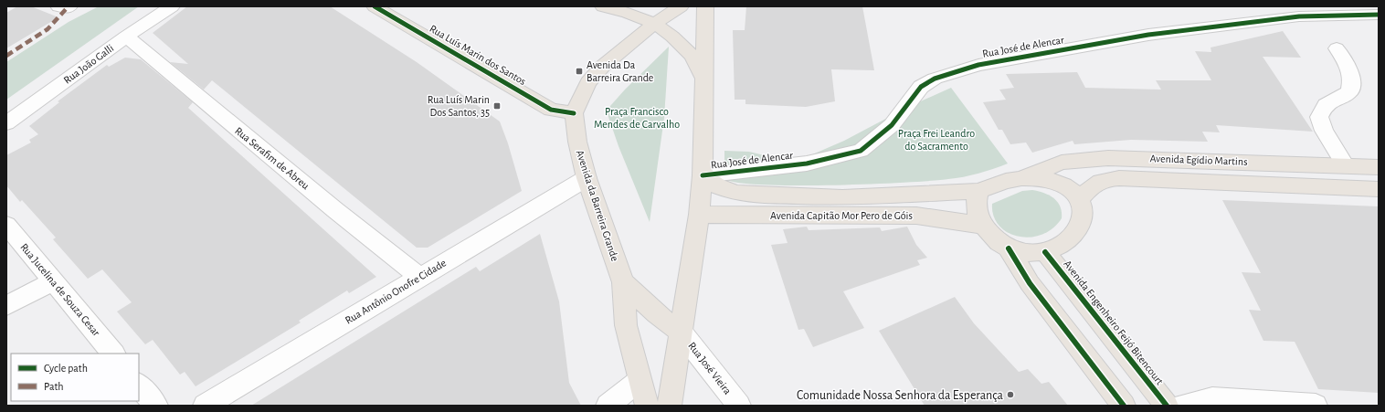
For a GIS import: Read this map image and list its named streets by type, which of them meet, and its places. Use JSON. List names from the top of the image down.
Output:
{
  "streets": {
    "main road": [
      "Rua Luís Marin dos Santos",
      "Avenida Egídio Martins",
      "Avenida da Barreira Grande",
      "Avenida Capitão Mor Pero de Góis",
      "Avenida Engenheiro Feijó Bitencourt"
    ],
    "street": [
      "Rua José de Alencar",
      "Rua João Galli",
      "Rua Serafim de Abreu",
      "Rua Jucelina de Souza Cesar",
      "Rua Antônio Onofre Cidade",
      "Rua José Vieira"
    ]
  },
  "crossings": [
    ["Rua José de Alencar", "Avenida Capitão Mor Pero de Góis"],
    ["Rua Luís Marin dos Santos", "Avenida da Barreira Grande"],
    ["Rua João Galli", "Rua Serafim de Abreu"],
    ["Rua Serafim de Abreu", "Rua Antônio Onofre Cidade"],
    ["Avenida Egídio Martins", "Avenida Capitão Mor Pero de Góis"],
    ["Avenida Egídio Martins", "Avenida Engenheiro Feijó Bitencourt"],
    ["Avenida da Barreira Grande", "Rua Antônio Onofre Cidade"],
    ["Avenida Capitão Mor Pero de Góis", "Avenida Engenheiro Feijó Bitencourt"]
  ],
  "parks": ["Praça Francisco Mendes de Carvalho", "Praça Frei Leandro do Sacramento"],
  "places": {
    "transit": ["Avenida Da Barreira Grande", "Rua Luís Marin Dos Santos, 35"],
    "other": ["Comunidade Nossa Senhora da Esperança"]
  },
  "legend": ["Cycle path", "Path"]
}
